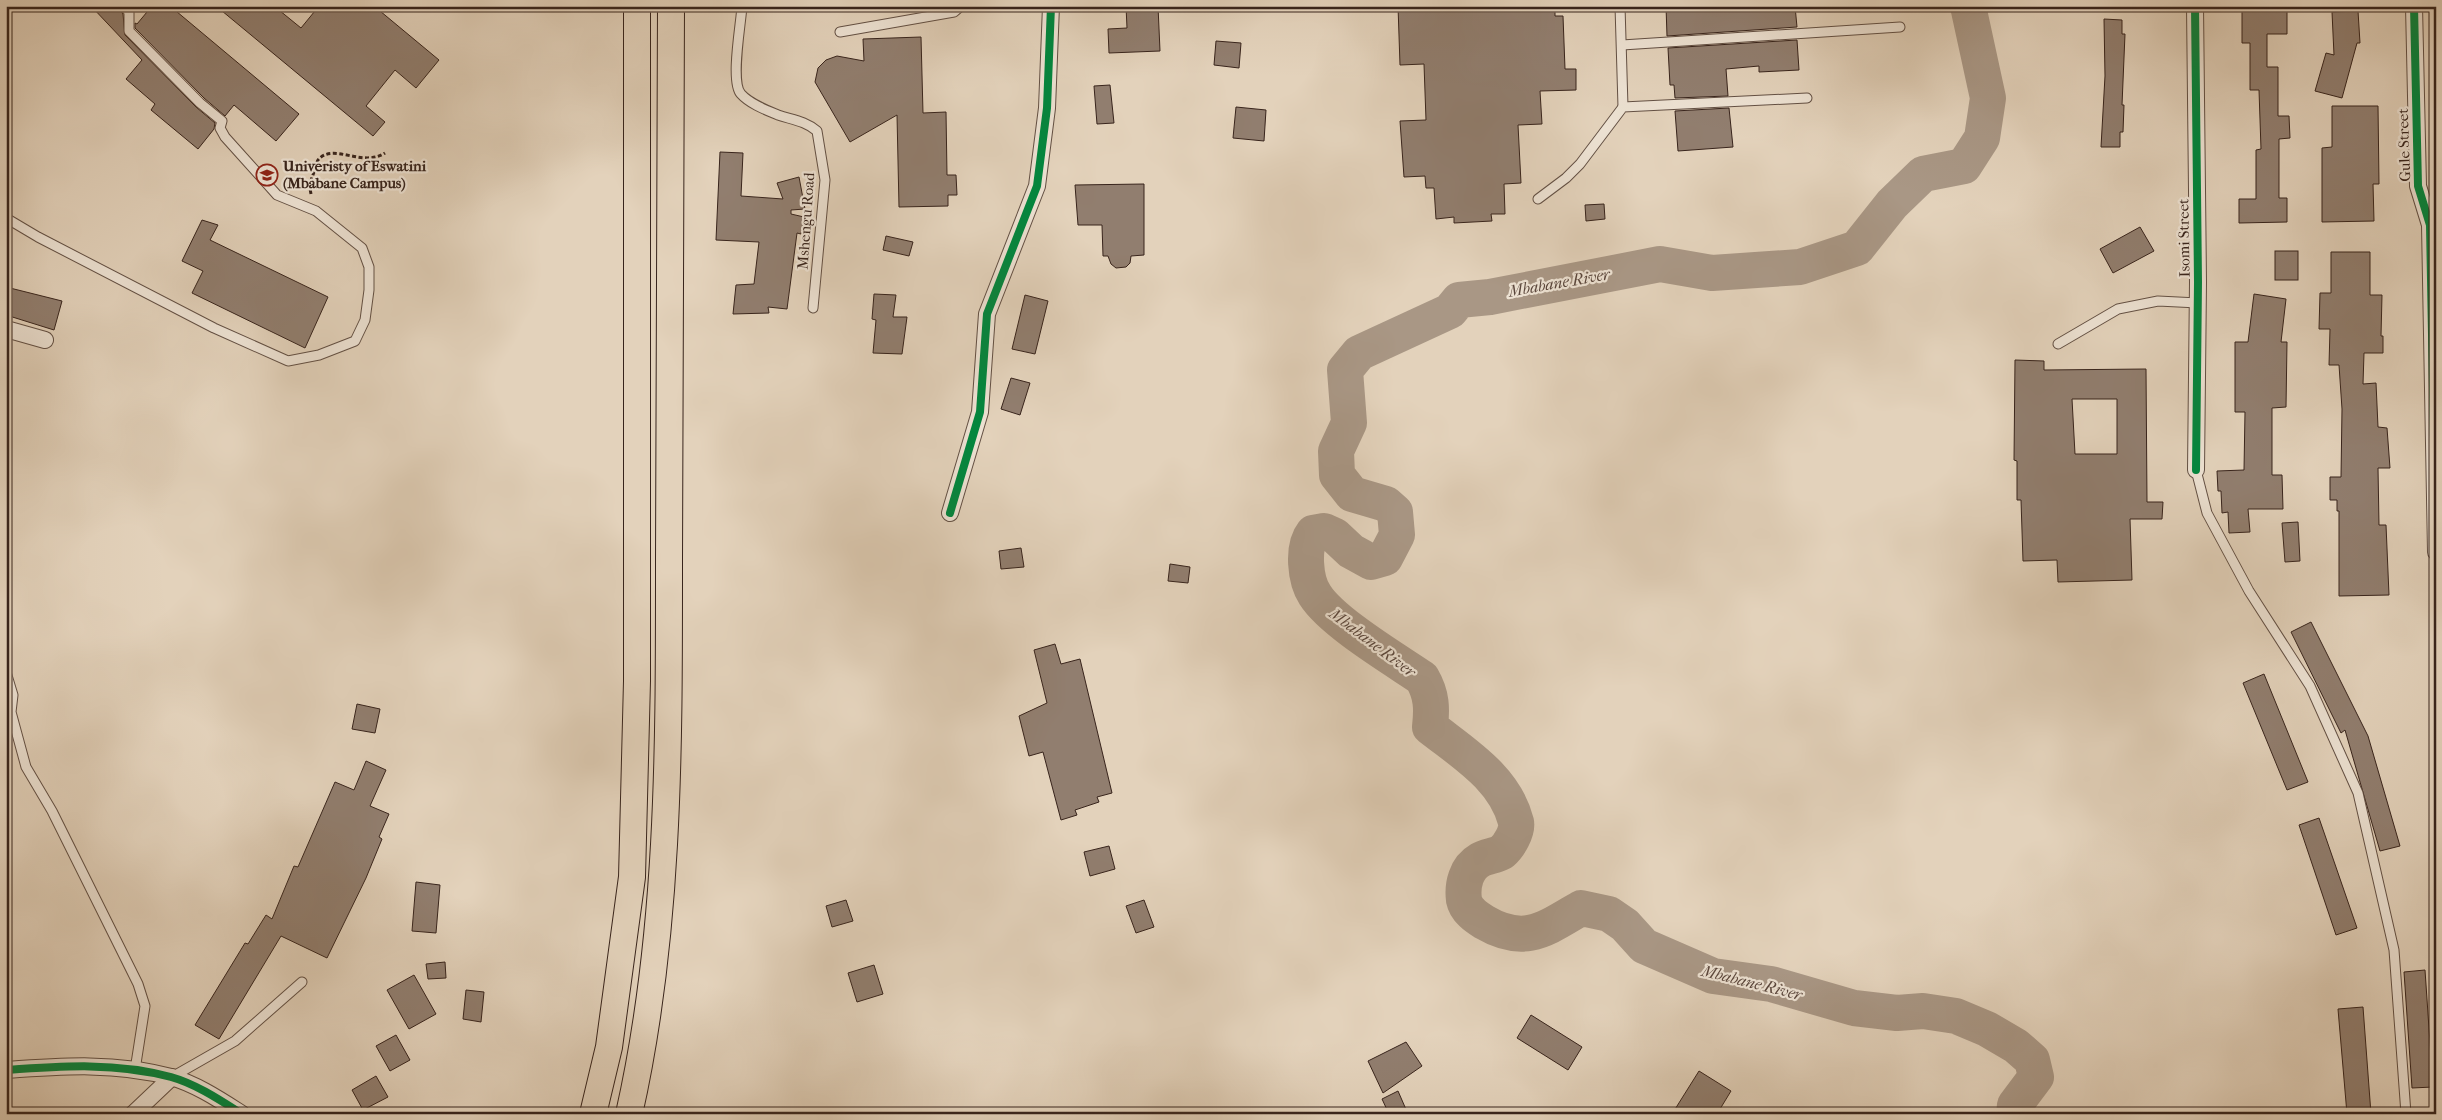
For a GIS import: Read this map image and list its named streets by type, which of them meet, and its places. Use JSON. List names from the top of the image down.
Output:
{
  "streets": {
    "street": ["Gule Street", "Isomi Street"],
    "lane": ["Mshengu Road"]
  },
  "water": ["Mbabane River"],
  "places": {
    "school or university": ["Univeristy of Eswatini (Mbabane Campus)"]
  }
}
